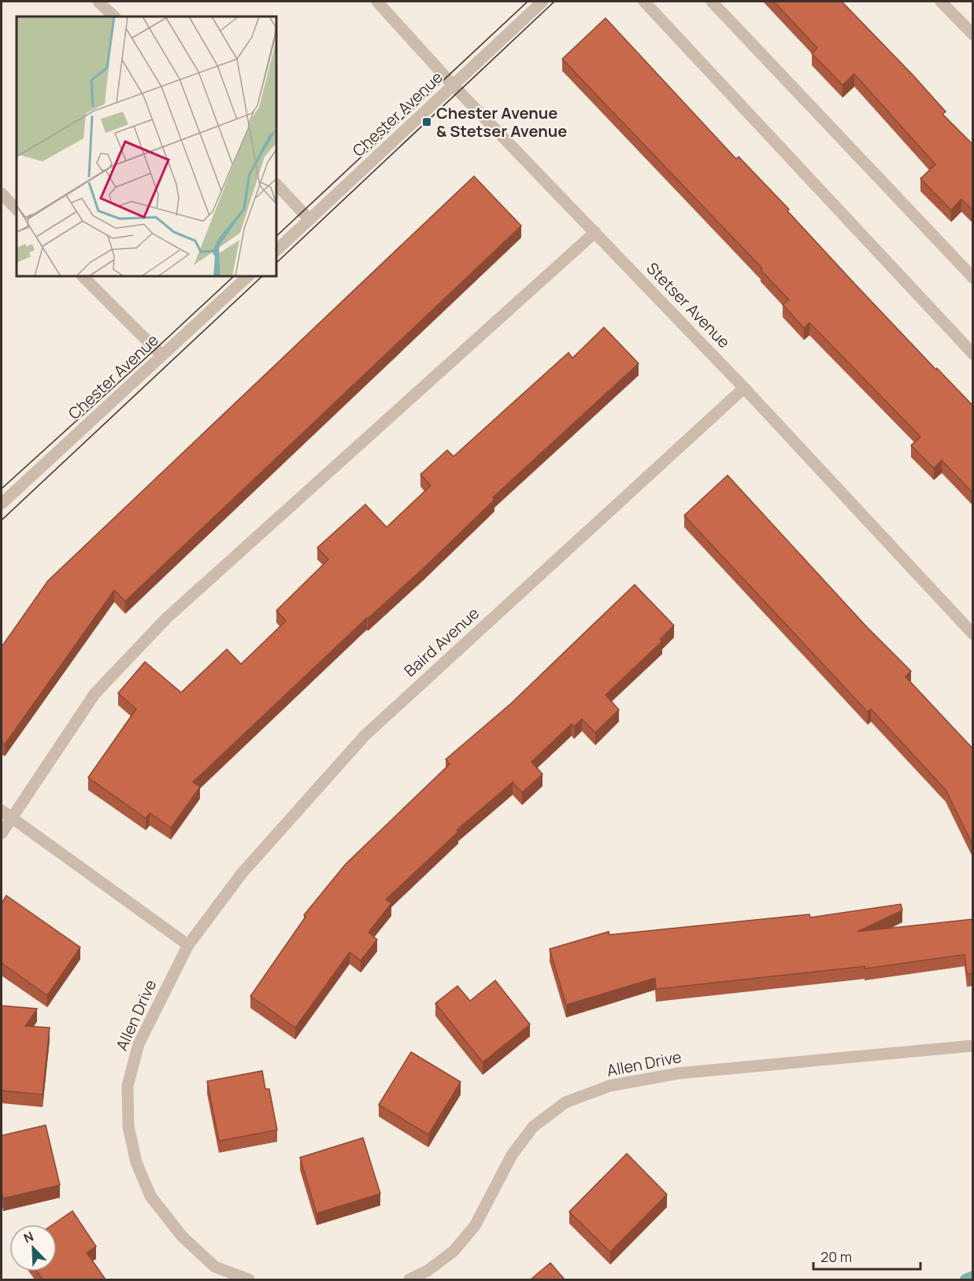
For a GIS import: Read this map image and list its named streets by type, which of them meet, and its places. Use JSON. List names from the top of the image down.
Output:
{
  "streets": {
    "street": [
      "Chester Avenue",
      "Stetser Avenue",
      "Baird Avenue",
      "Allen Drive"
    ]
  },
  "crossings": [
    ["Chester Avenue", "Stetser Avenue"],
    ["Stetser Avenue", "Baird Avenue"],
    ["Baird Avenue", "Allen Drive"]
  ],
  "places": {
    "transit": ["Chester Avenue & Stetser Avenue"]
  },
  "scale_bar": "20 m",
  "north": "top left"
}
